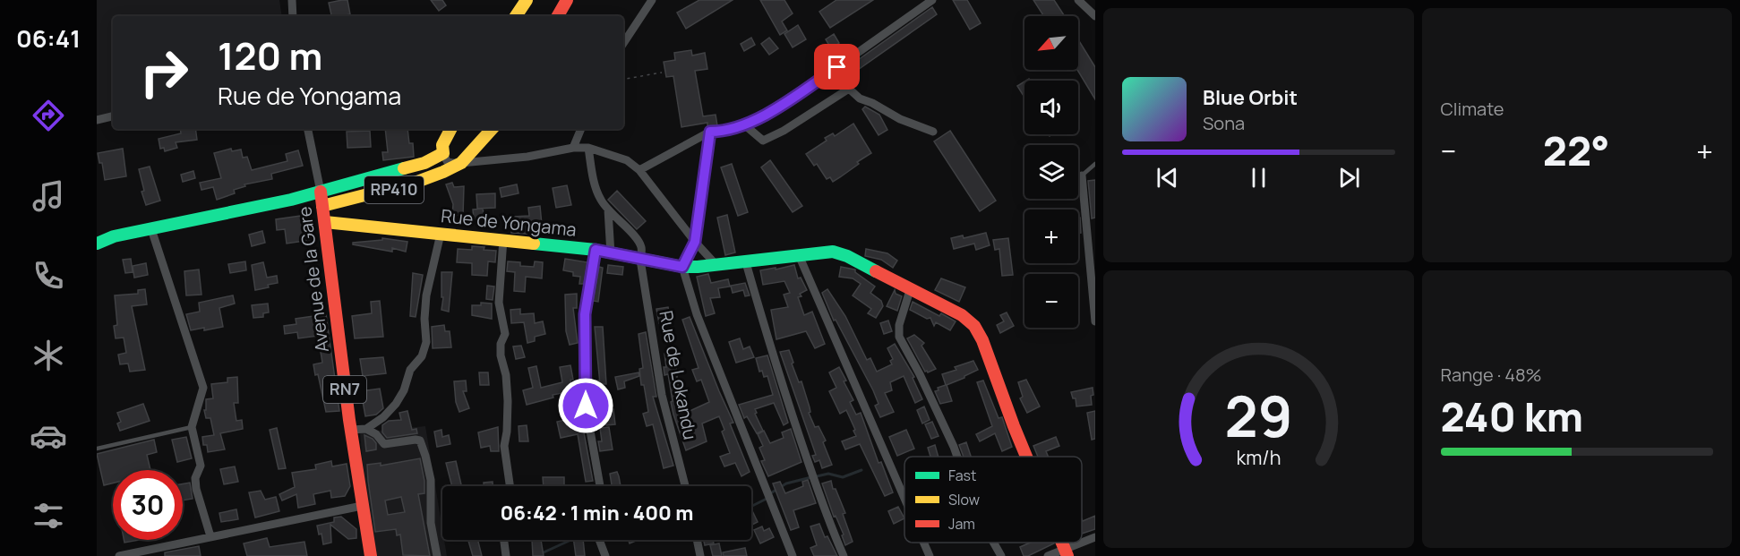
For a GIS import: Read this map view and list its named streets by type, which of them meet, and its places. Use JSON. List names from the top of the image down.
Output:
{
  "streets": {
    "main road": [
      "RP410",
      "Rue de Yongama",
      "Avenue de la Gare",
      "RN7"
    ],
    "street": ["Rue de Lokandu"]
  },
  "crossings": [
    ["RP410", "Avenue de la Gare"],
    ["Rue de Yongama", "Avenue de la Gare"],
    ["Rue de Yongama", "Rue de Lokandu"]
  ],
  "legend": ["Fast", "Slow", "Jam"],
  "north": "bottom left",
  "page": {
    "tabs": "06:41",
    "tile": [
      "Climate",
      ["Range · 48%", "240 km"]
    ],
    "map_buttons": ["+", "−"],
    "turn": ["120 m", "Rue de Yongama"],
    "song": ["Blue Orbit", "Sona"],
    "heat": ["−", "22°", "+"],
    "limit": "30",
    "trip": "06:42 · 1 min · 400 m",
    "gauge": ["29", "km/h"]
  }
}
